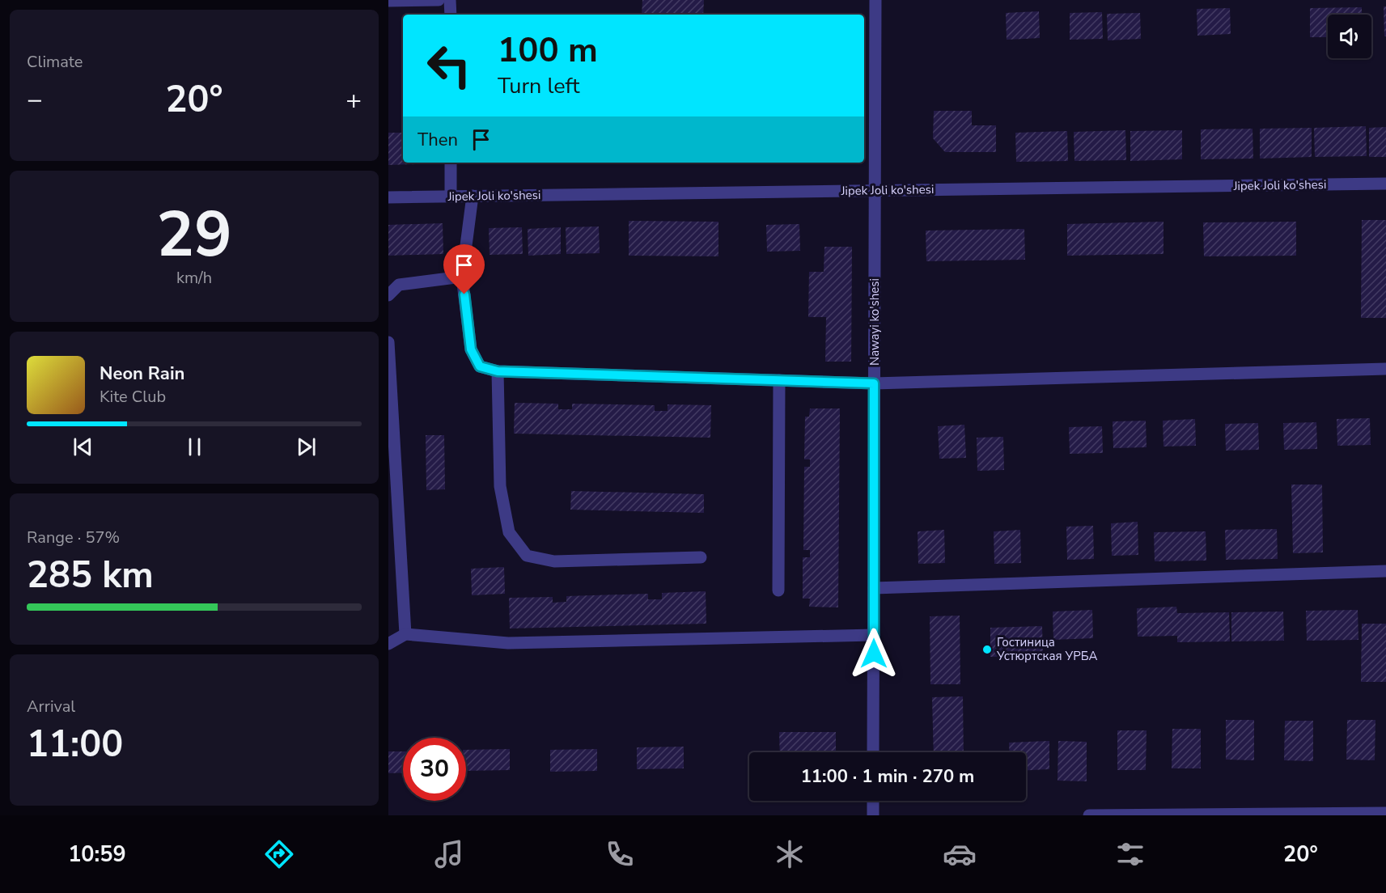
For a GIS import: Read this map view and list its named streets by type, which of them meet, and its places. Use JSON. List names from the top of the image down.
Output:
{
  "streets": {
    "street": ["Jipek Joli ko'shesi", "Nawayi ko'shesi"]
  },
  "crossings": [
    ["Jipek Joli ko'shesi", "Nawayi ko'shesi"]
  ],
  "places": ["Гостиница Устюртская УРБА"],
  "page": {
    "tile": [
      "Climate",
      ["29", "km/h"],
      ["Range · 57%", "285 km"],
      ["Arrival", "11:00"]
    ],
    "turn": ["100 m", "Turn left"],
    "heat": ["−", "20°", "+"],
    "then": "Then",
    "song": ["Neon Rain", "Kite Club"],
    "limit": "30",
    "trip": "11:00 · 1 min · 270 m",
    "tabs": ["10:59", "20°"]
  }
}
